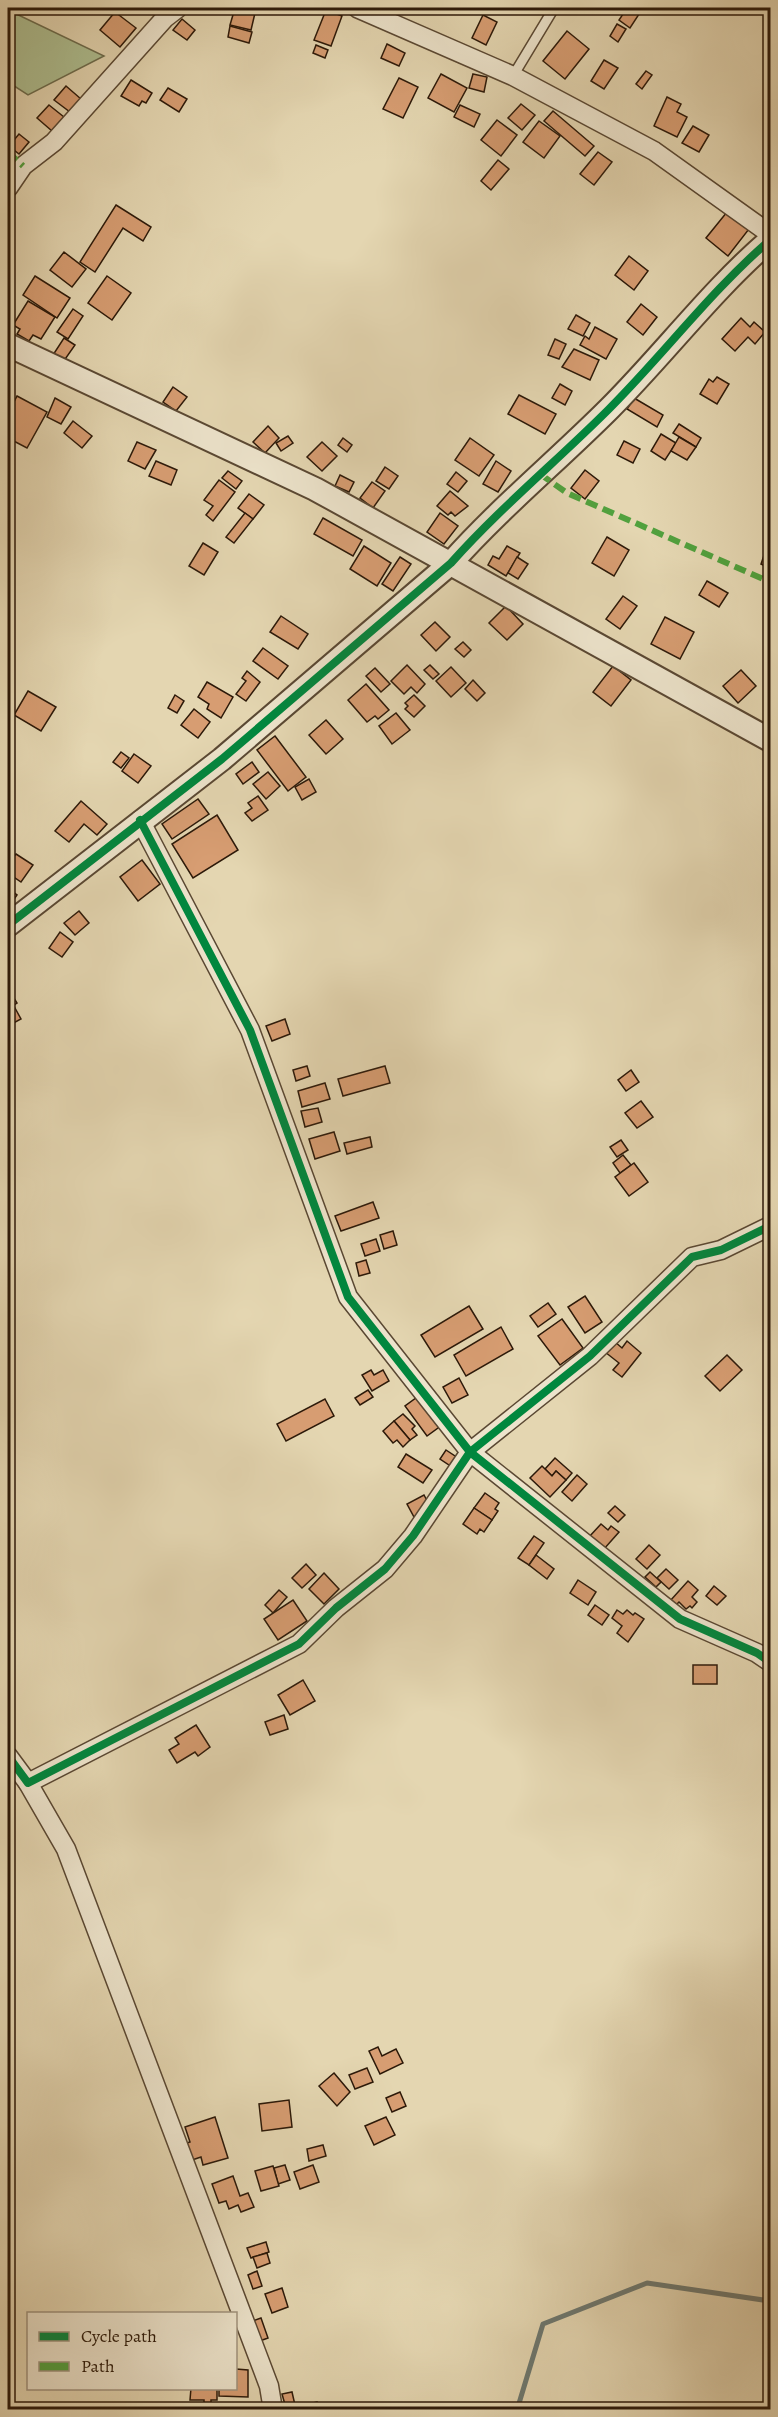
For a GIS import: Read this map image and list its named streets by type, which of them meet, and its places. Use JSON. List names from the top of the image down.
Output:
{
  "legend": ["Cycle path", "Path"]
}
